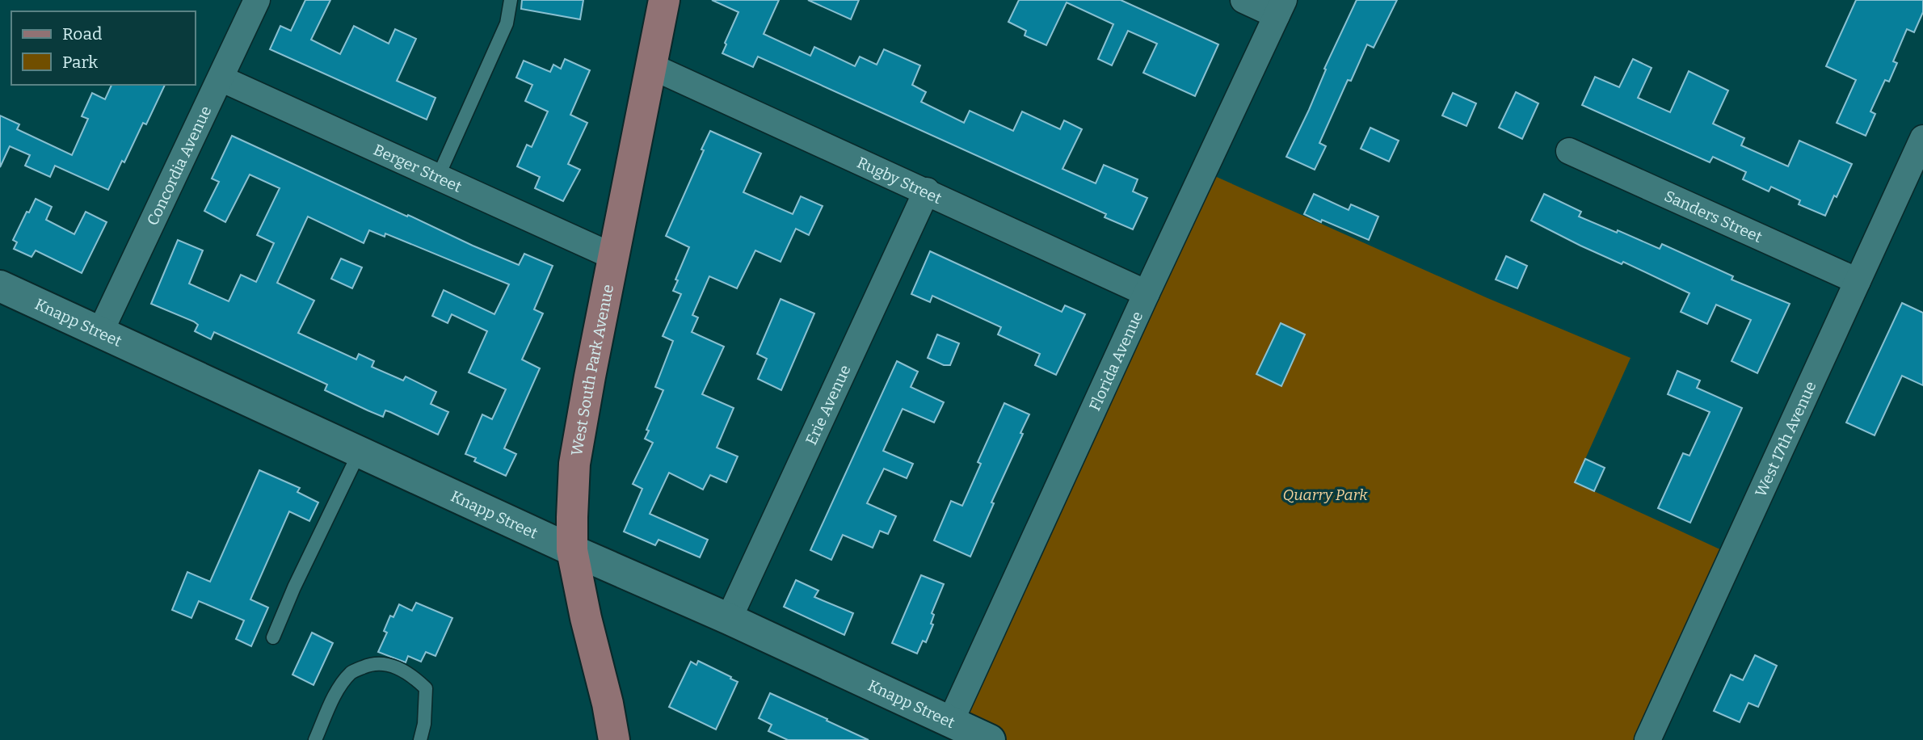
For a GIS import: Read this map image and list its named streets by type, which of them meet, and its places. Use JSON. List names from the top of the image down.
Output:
{
  "streets": {
    "main road": ["West South Park Avenue"],
    "street": [
      "Concordia Avenue",
      "Berger Street",
      "Rugby Street",
      "Sanders Street",
      "Knapp Street",
      "Florida Avenue",
      "Erie Avenue",
      "West 17th Avenue"
    ]
  },
  "crossings": [
    ["Concordia Avenue", "Berger Street"],
    ["Concordia Avenue", "Knapp Street"],
    ["Berger Street", "West South Park Avenue"],
    ["Rugby Street", "Florida Avenue"],
    ["Rugby Street", "West South Park Avenue"],
    ["Rugby Street", "Erie Avenue"],
    ["Sanders Street", "West 17th Avenue"],
    ["Knapp Street", "Florida Avenue"],
    ["Knapp Street", "West South Park Avenue"],
    ["Knapp Street", "Erie Avenue"]
  ],
  "parks": ["Quarry Park"],
  "legend": ["Road", "Park"]
}
